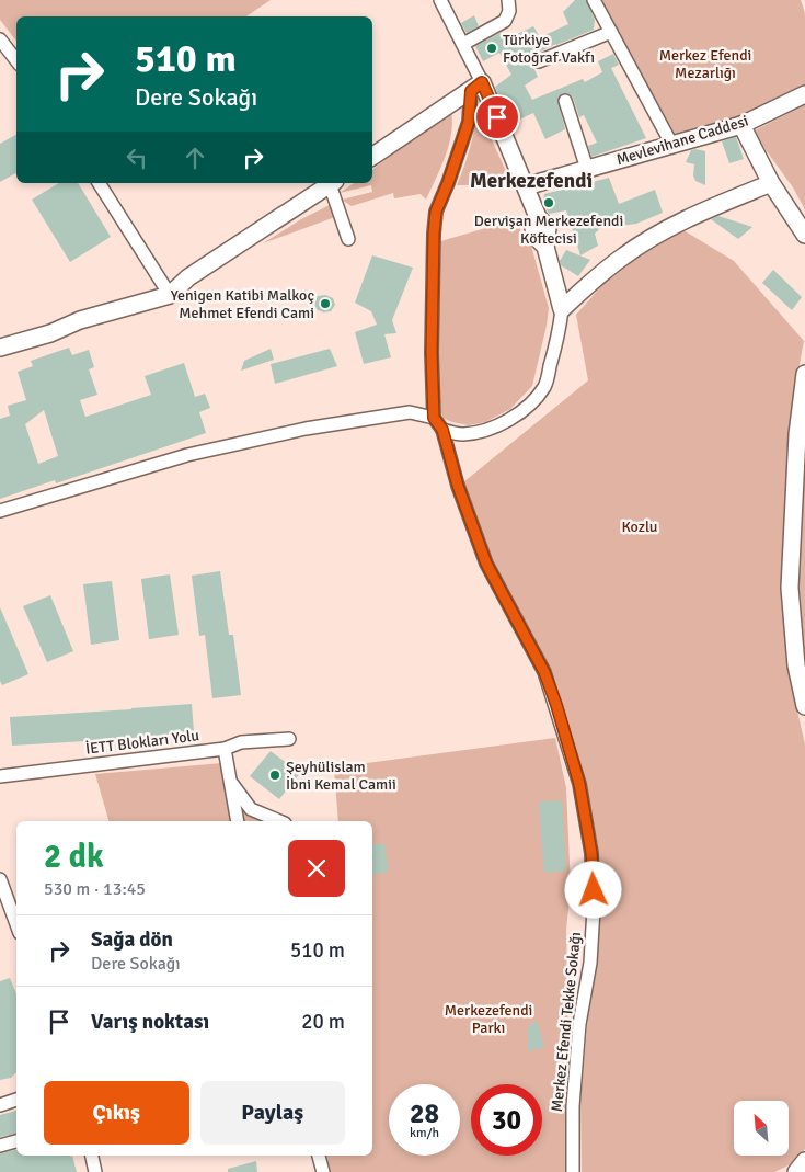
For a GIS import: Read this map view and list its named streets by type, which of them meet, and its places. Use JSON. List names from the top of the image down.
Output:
{
  "streets": {
    "street": ["Mevlevihane Caddesi", "İETT Blokları Yolu", "Merkez Efendi Tekke Sokağı"]
  },
  "districts": ["Merkezefendi"],
  "parks": ["Merkez Efendi Mezarlığı", "Kozlu", "Merkezefendi Parkı"],
  "places": [
    "Türkiye Fotoğraf Vakfı",
    "Dervişan Merkezefendi Köftecisi",
    "Yenigen Katibi Malkoç Mehmet Efendi Cami",
    "Şeyhülislam İbni Kemal Camii"
  ],
  "north": "top left",
  "page": {
    "turn": ["510 m", "Dere Sokağı"],
    "heading": ["2 dk", "530 m · 13:45"],
    "list": [
      {
        "name": "Sağa dön",
        "note": "Dere Sokağı",
        "value": "510 m"
      },
      {
        "name": "Varış noktası",
        "value": "20 m"
      }
    ],
    "buttons": ["Çıkış", "Paylaş"],
    "speed": "28 km/h",
    "limit": "30"
  }
}
